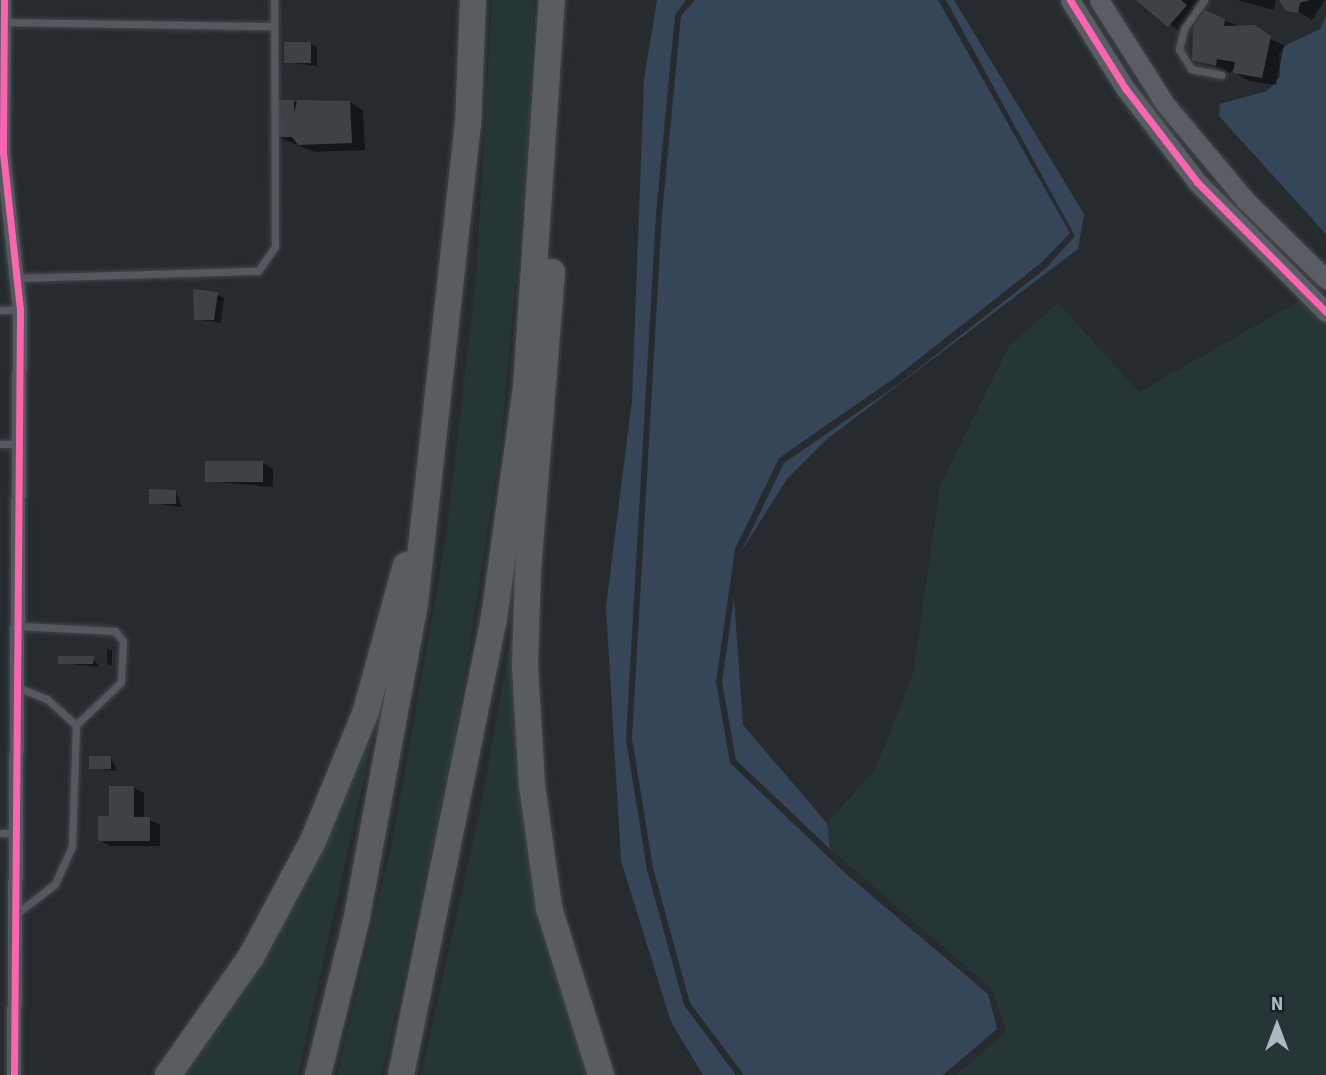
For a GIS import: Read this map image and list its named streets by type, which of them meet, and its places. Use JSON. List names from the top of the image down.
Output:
{
  "north": "top"
}
